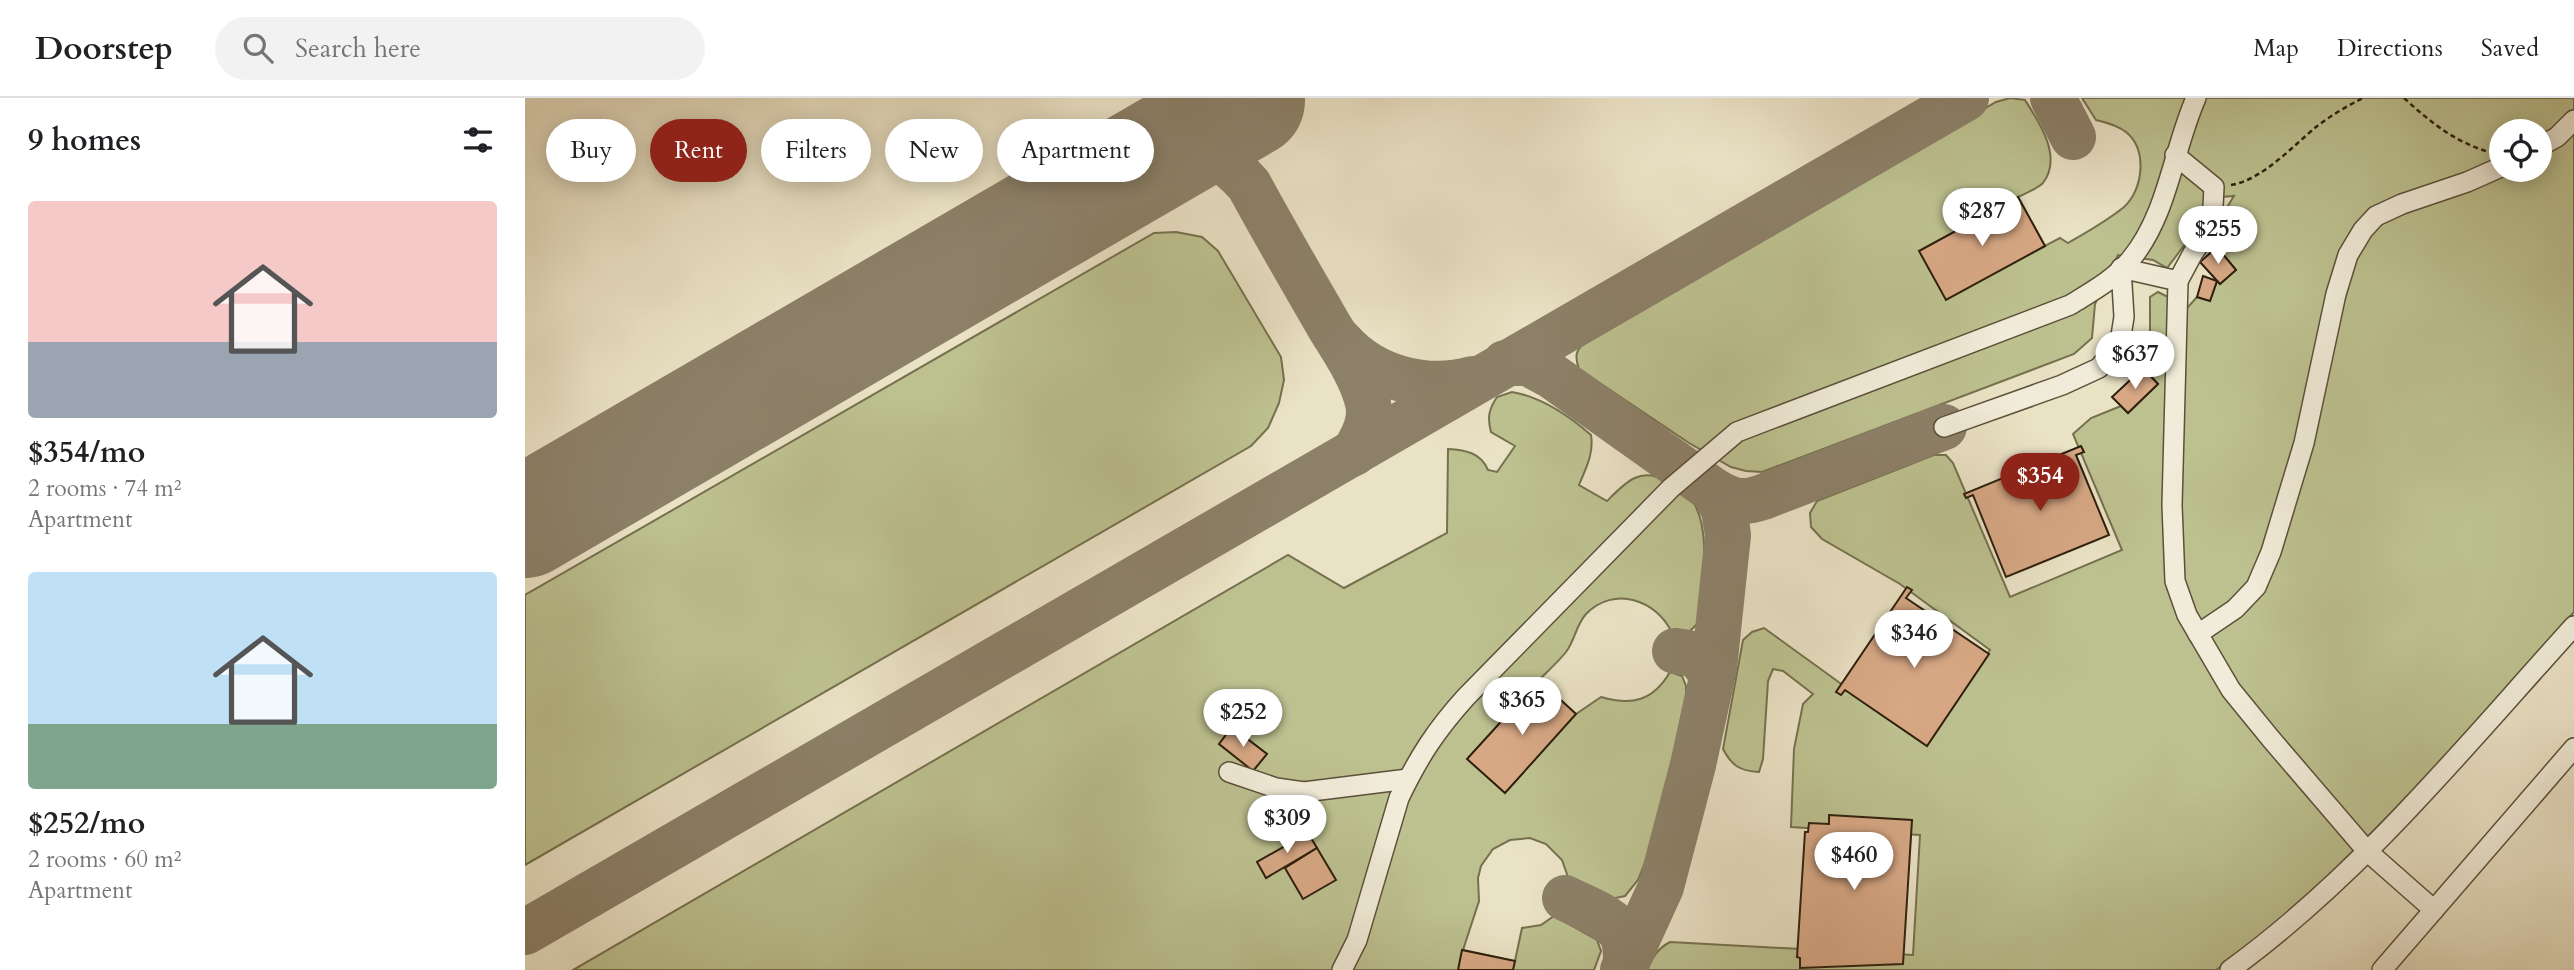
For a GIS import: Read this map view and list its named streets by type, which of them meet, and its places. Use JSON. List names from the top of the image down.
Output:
{
  "page": {
    "header": "Doorstep",
    "search": "Search here",
    "nav": ["Map", "Directions", "Saved"],
    "heading": "9 homes",
    "chip": [
      "Buy",
      "Rent",
      "Filters",
      "New",
      "Apartment"
    ],
    "list": [
      {
        "name": "$354/mo",
        "note": "2 rooms · 74 m² · Apartment"
      },
      {
        "name": "$252/mo",
        "note": "2 rooms · 60 m² · Apartment"
      }
    ],
    "price": [
      "$287",
      "$255",
      "$637",
      "$354",
      "$346",
      "$365",
      "$252",
      "$309",
      "$460"
    ]
  }
}
